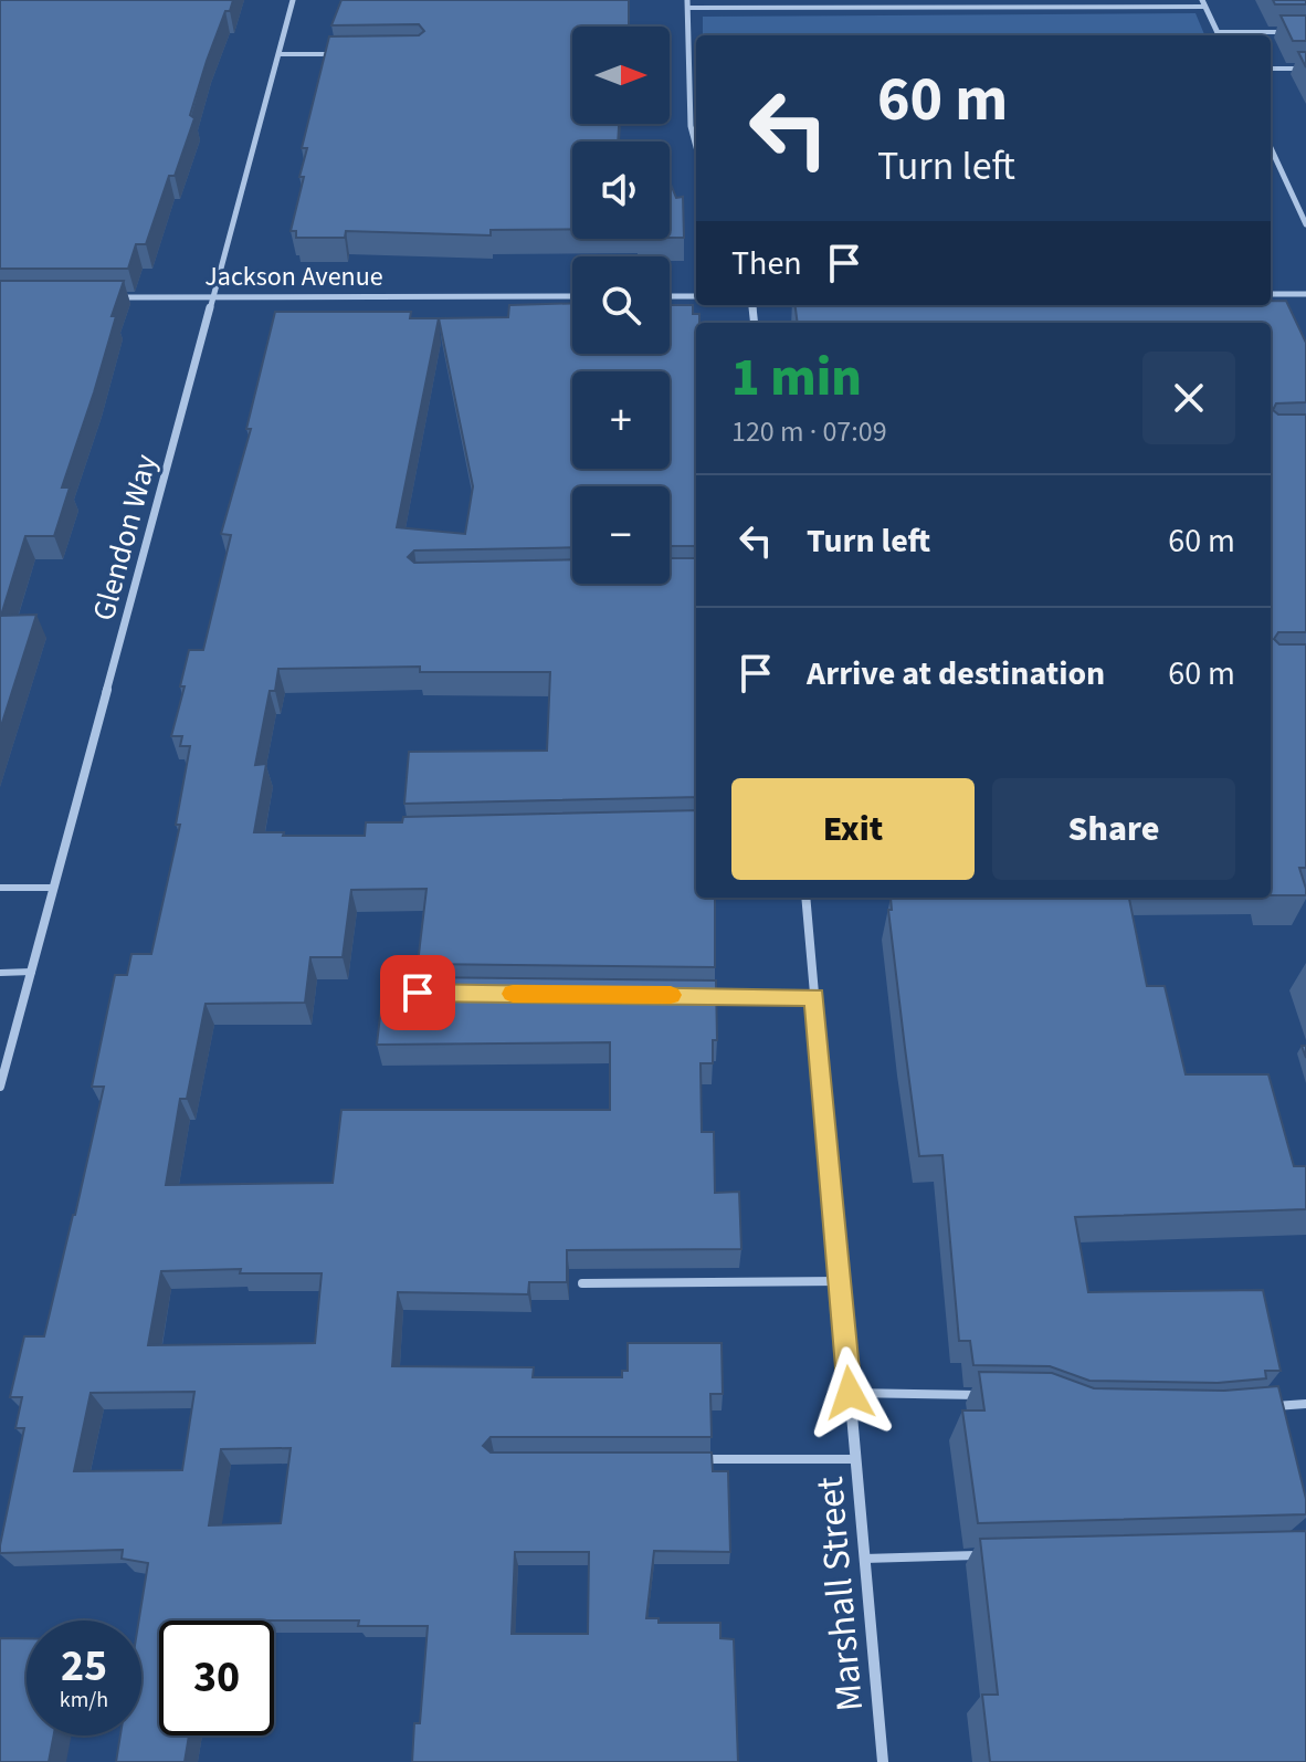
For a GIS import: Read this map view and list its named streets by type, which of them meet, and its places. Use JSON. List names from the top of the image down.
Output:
{
  "streets": {
    "street": ["Jackson Avenue", "Glendon Way", "Marshall Street"]
  },
  "crossings": [
    ["Jackson Avenue", "Glendon Way"]
  ],
  "north": "right",
  "page": {
    "map_buttons": ["+", "−"],
    "turn": ["60 m", "Turn left"],
    "then": "Then",
    "heading": ["1 min", "120 m · 07:09"],
    "list": [
      {
        "name": "Turn left",
        "value": "60 m"
      },
      {
        "name": "Arrive at destination",
        "value": "60 m"
      }
    ],
    "buttons": ["Exit", "Share"],
    "speed": "25 km/h",
    "limit": "30"
  }
}
